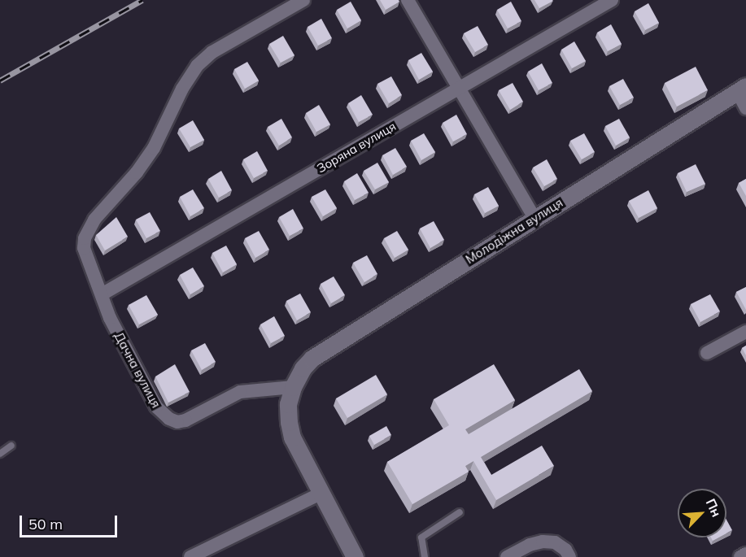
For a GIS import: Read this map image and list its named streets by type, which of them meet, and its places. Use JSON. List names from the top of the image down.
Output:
{
  "streets": {
    "street": ["Зоряна вулиця", "Молодіжна вулиця", "Дачна вулиця"]
  },
  "crossings": [
    ["Зоряна вулиця", "Дачна вулиця"],
    ["Молодіжна вулиця", "Дачна вулиця"]
  ],
  "scale_bar": "50 m",
  "north": "top right"
}
